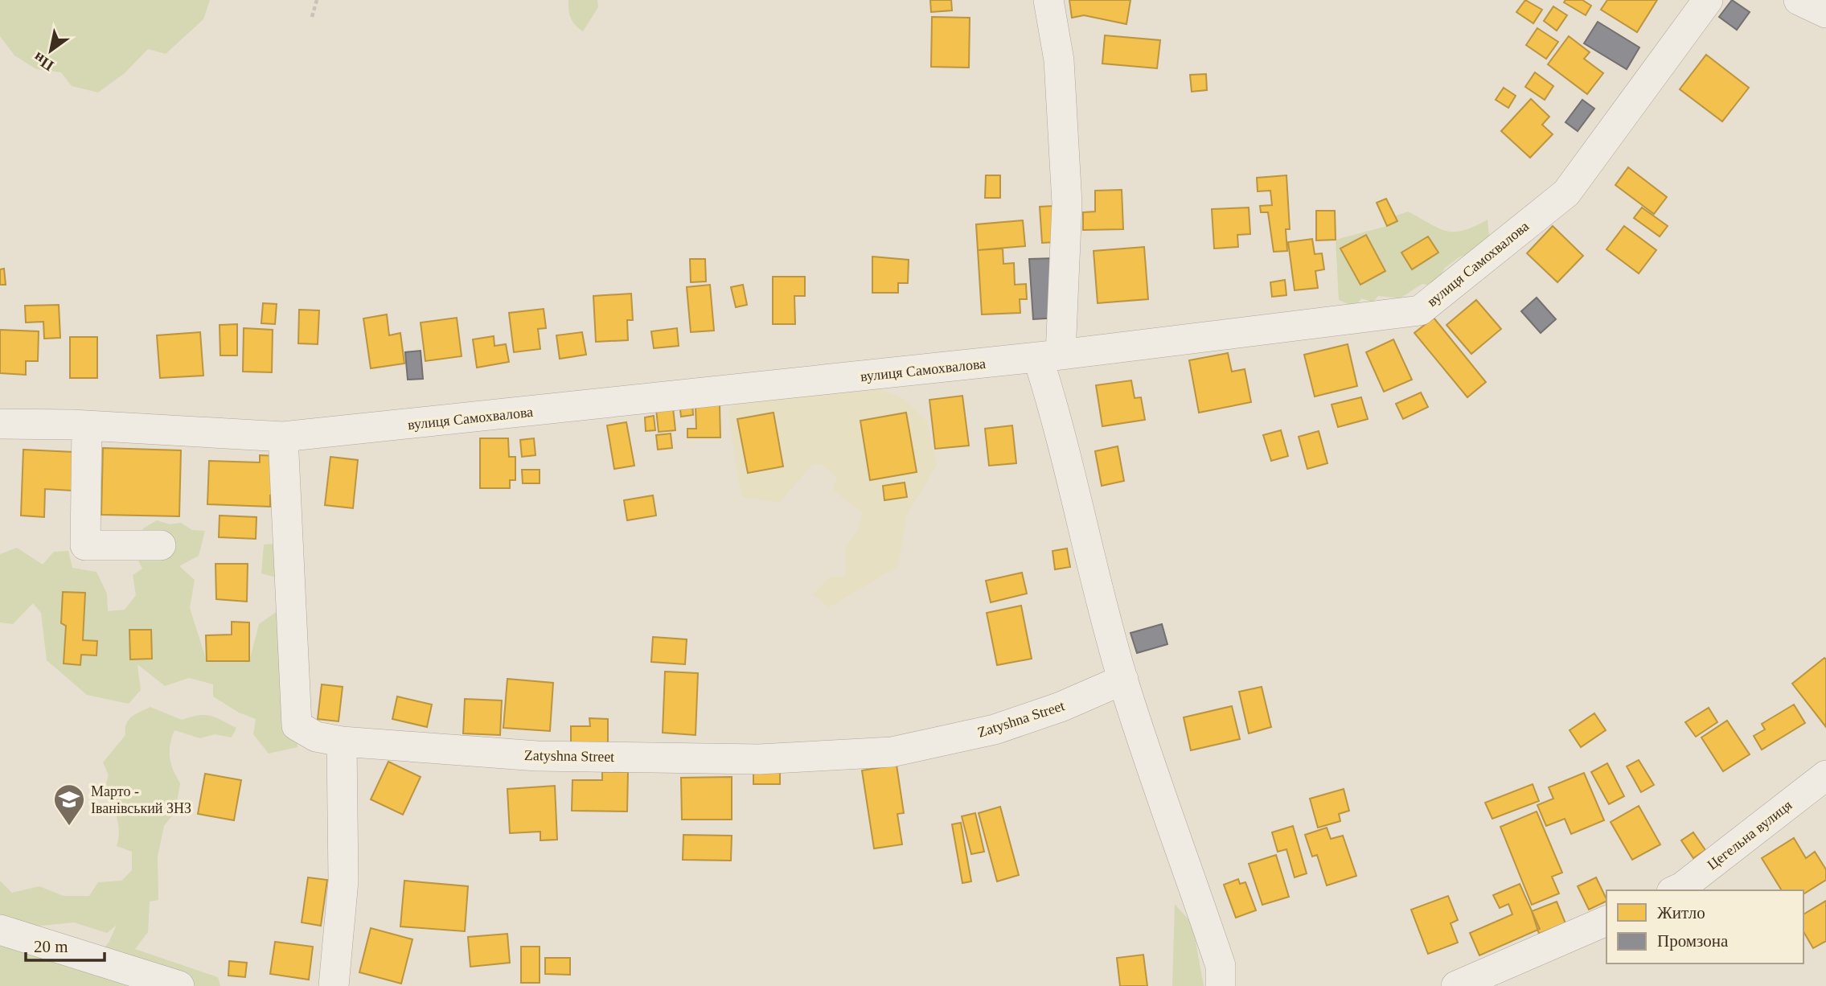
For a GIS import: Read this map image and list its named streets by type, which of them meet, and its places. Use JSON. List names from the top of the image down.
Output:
{
  "streets": {
    "street": ["вулиця Самохвалова", "Zatyshna Street", "Цегельна вулиця"]
  },
  "crossings": [
    ["вулиця Самохвалова", "Zatyshna Street"]
  ],
  "places": {
    "school or university": ["Марто - Іванівський ЗНЗ"]
  },
  "legend": ["Житло", "Промзона"],
  "scale_bar": "20 m",
  "north": "bottom left"
}
